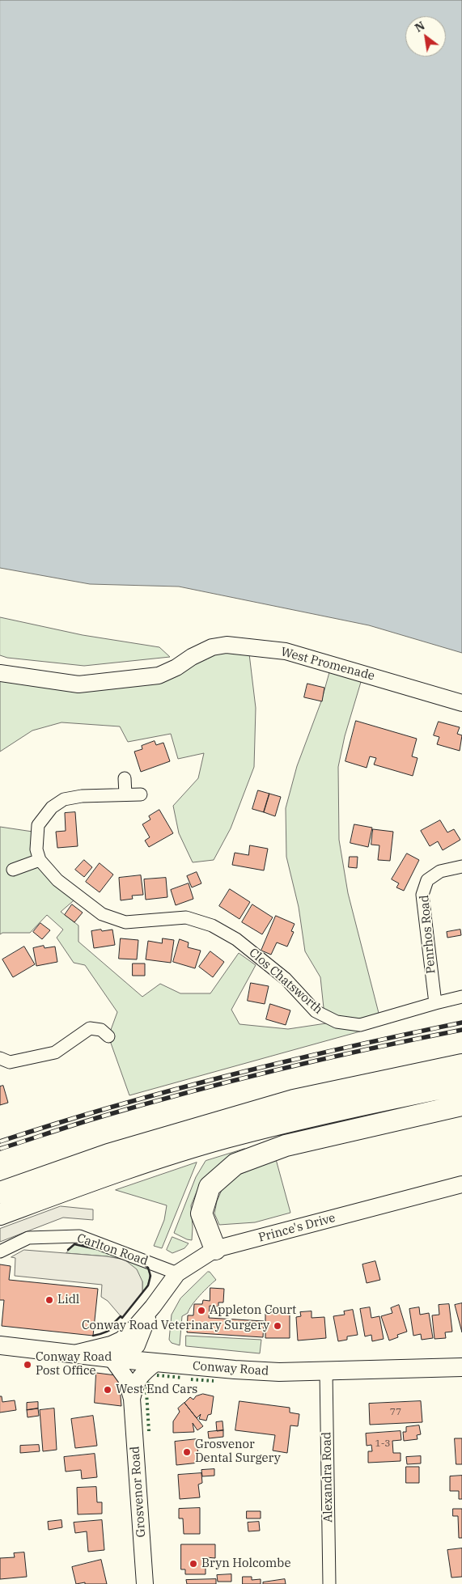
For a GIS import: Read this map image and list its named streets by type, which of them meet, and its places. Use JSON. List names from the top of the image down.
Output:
{
  "streets": {
    "main road": [
      "West Promenade",
      "Prince's Drive",
      "Conway Road",
      "Grosvenor Road"
    ],
    "street": [
      "Penrhos Road",
      "Clos Chatsworth",
      "Carlton Road",
      "Alexandra Road"
    ]
  },
  "crossings": [
    ["Penrhos Road", "Clos Chatsworth"],
    ["Prince's Drive", "Carlton Road"],
    ["Prince's Drive", "Conway Road"],
    ["Prince's Drive", "Grosvenor Road"],
    ["Conway Road", "Alexandra Road"],
    ["Conway Road", "Grosvenor Road"]
  ],
  "places": [
    "Lidl",
    "Appleton Court",
    "Conway Road Veterinary Surgery",
    "Conway Road Post Office",
    "West End Cars",
    "Grosvenor Dental Surgery",
    "Bryn Holcombe"
  ],
  "house_numbers": ["77", "1-3"],
  "north": "top left"
}
